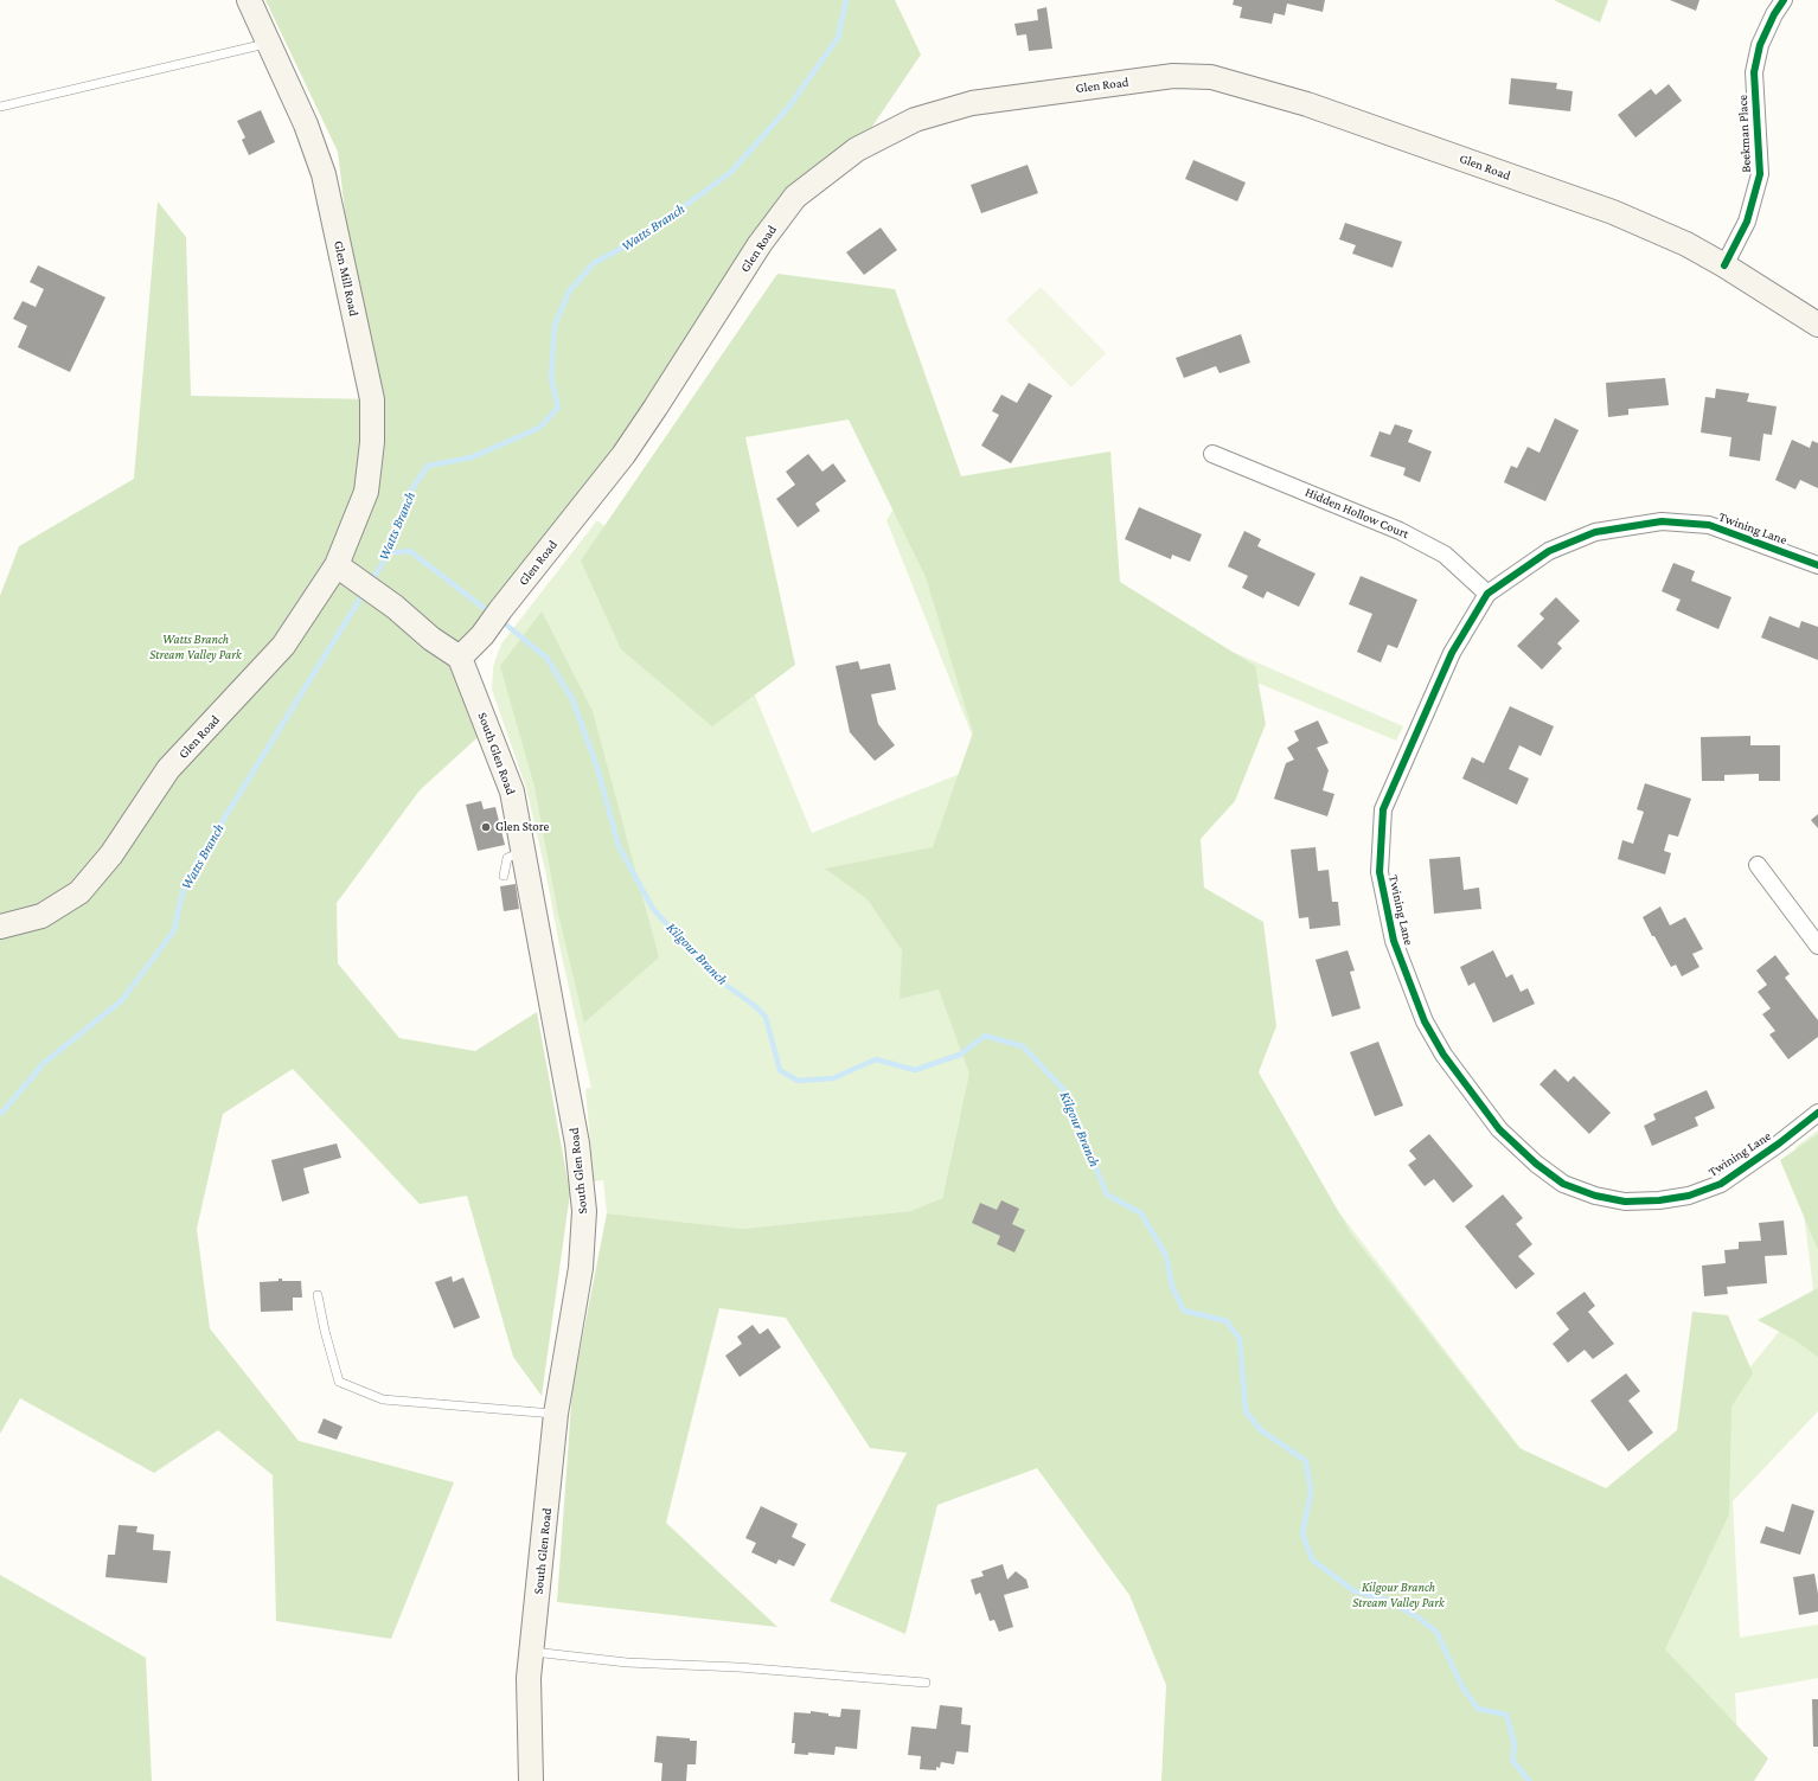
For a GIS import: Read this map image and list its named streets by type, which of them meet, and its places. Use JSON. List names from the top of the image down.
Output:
{
  "streets": {
    "main road": ["Glen Road", "Glen Mill Road", "South Glen Road"],
    "street": ["Beekman Place", "Hidden Hollow Court", "Twining Lane"]
  },
  "crossings": [
    ["Glen Road", "Beekman Place"],
    ["Glen Road", "Glen Mill Road"],
    ["Glen Road", "South Glen Road"],
    ["Hidden Hollow Court", "Twining Lane"]
  ],
  "water": ["Watts Branch", "Kilgour Branch"],
  "parks": ["Watts Branch Stream Valley Park", "Kilgour Branch Stream Valley Park"],
  "places": ["Glen Store"]
}
